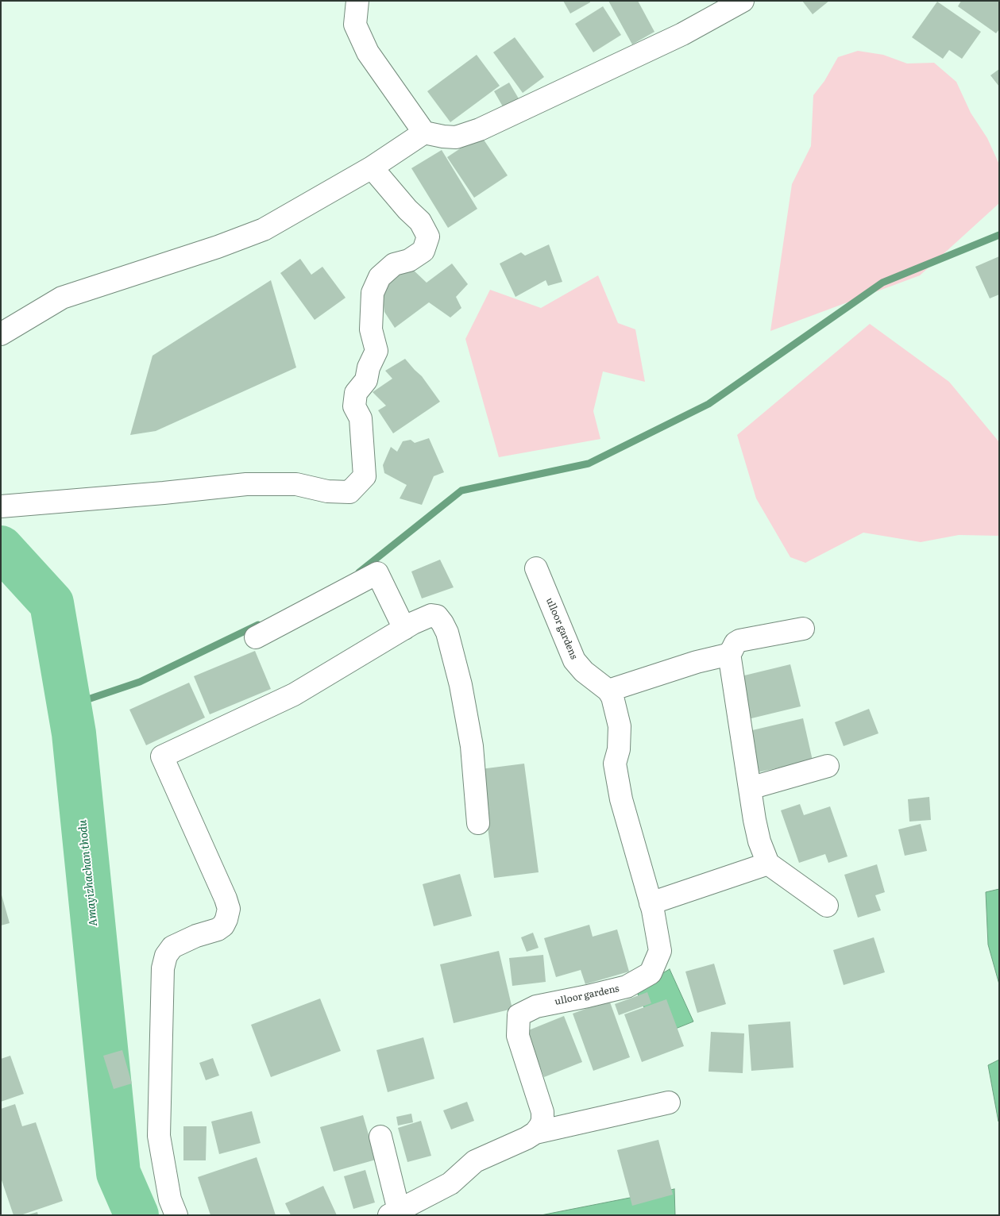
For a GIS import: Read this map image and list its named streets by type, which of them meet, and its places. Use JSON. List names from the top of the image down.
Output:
{
  "streets": {
    "street": ["ulloor gardens"]
  },
  "water": ["Amayizhachan thodu"]
}
